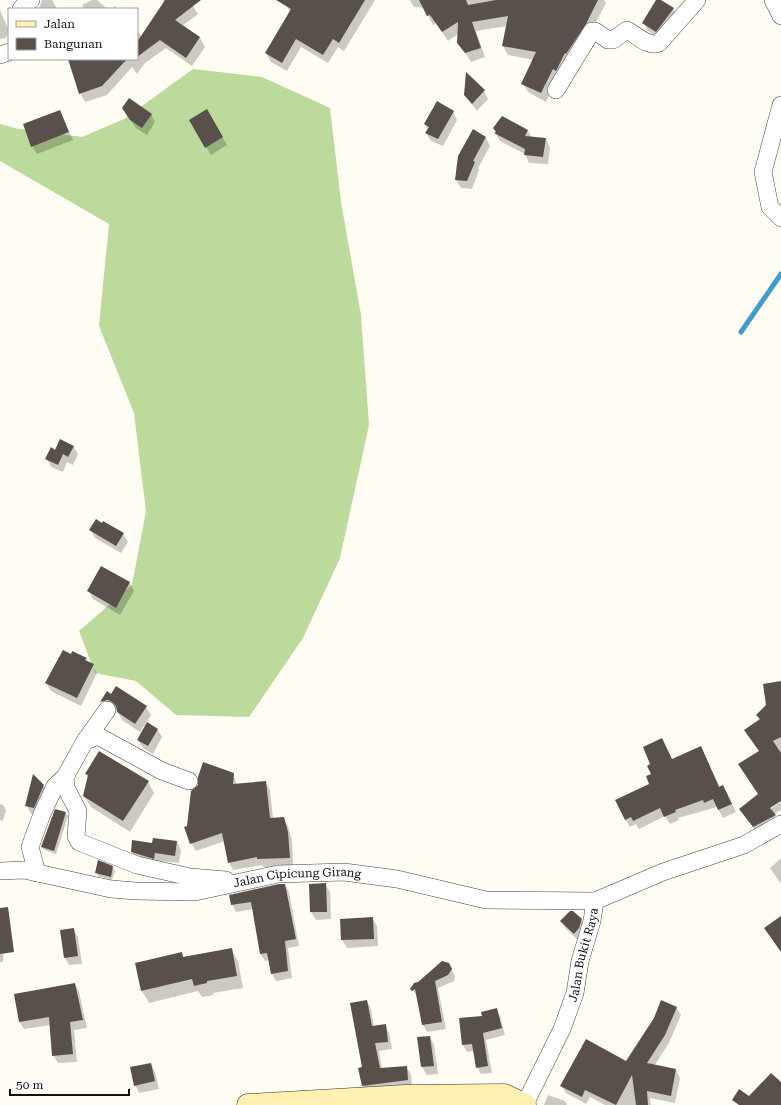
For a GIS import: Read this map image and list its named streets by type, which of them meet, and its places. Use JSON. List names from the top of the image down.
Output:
{
  "streets": {
    "street": ["Jalan Cipicung Girang", "Jalan Bukit Raya"]
  },
  "crossings": [
    ["Jalan Cipicung Girang", "Jalan Bukit Raya"]
  ],
  "legend": ["Jalan", "Bangunan"],
  "scale_bar": "50 m"
}
